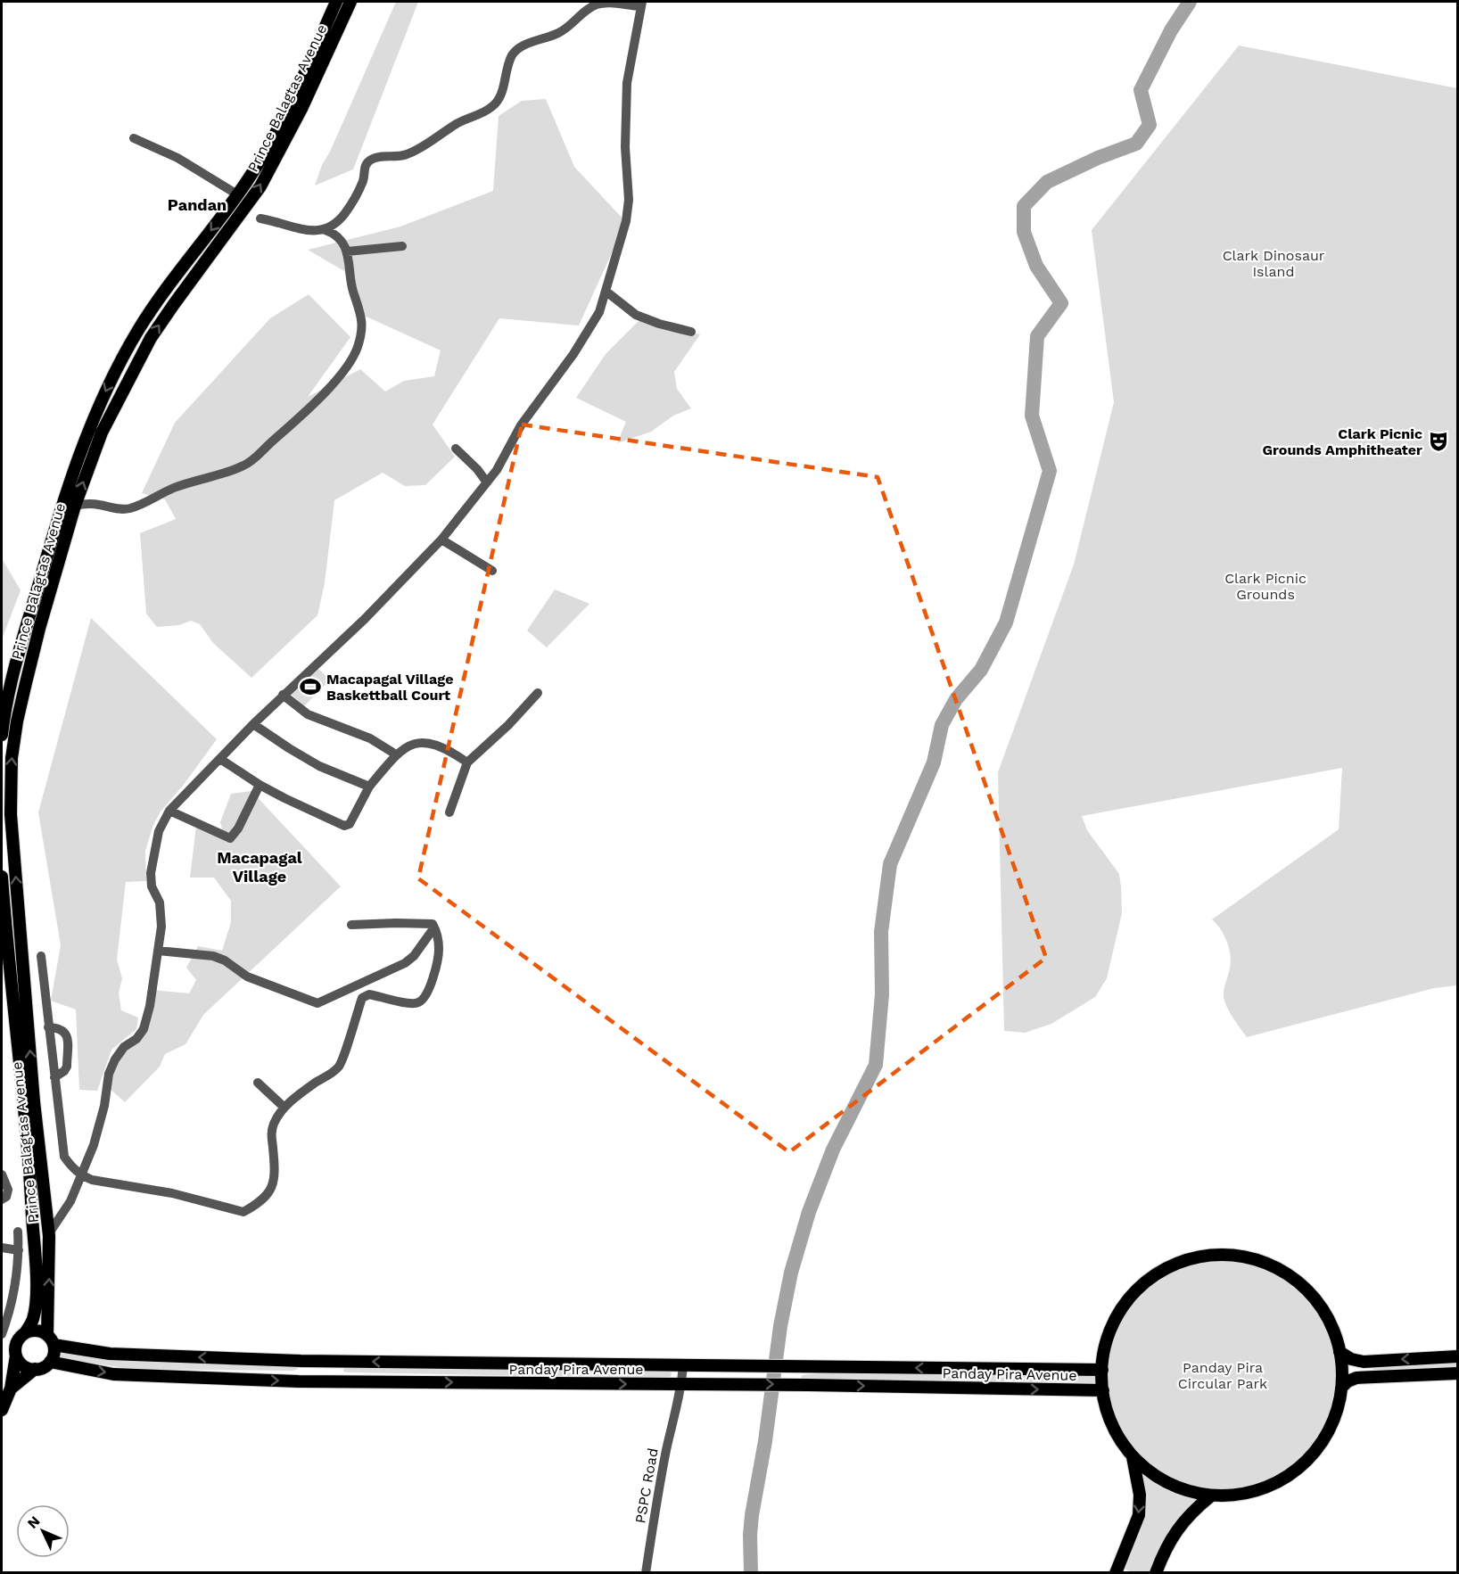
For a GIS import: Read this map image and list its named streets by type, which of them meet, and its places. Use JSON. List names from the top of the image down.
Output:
{
  "streets": {
    "main road": ["Prince Balagtas Avenue", "Panday Pira Avenue"],
    "street": ["PSPC Road"]
  },
  "crossings": [
    ["Prince Balagtas Avenue", "Panday Pira Avenue"],
    ["Panday Pira Avenue", "PSPC Road"]
  ],
  "districts": ["Pandan", "Macapagal Village"],
  "parks": ["Clark Dinosaur Island", "Clark Picnic Grounds", "Panday Pira Circular Park"],
  "places": {
    "theatre": ["Clark Picnic Grounds Amphitheater"],
    "sports": ["Macapagal Village Baskettball Court"]
  },
  "north": "top left"
}
